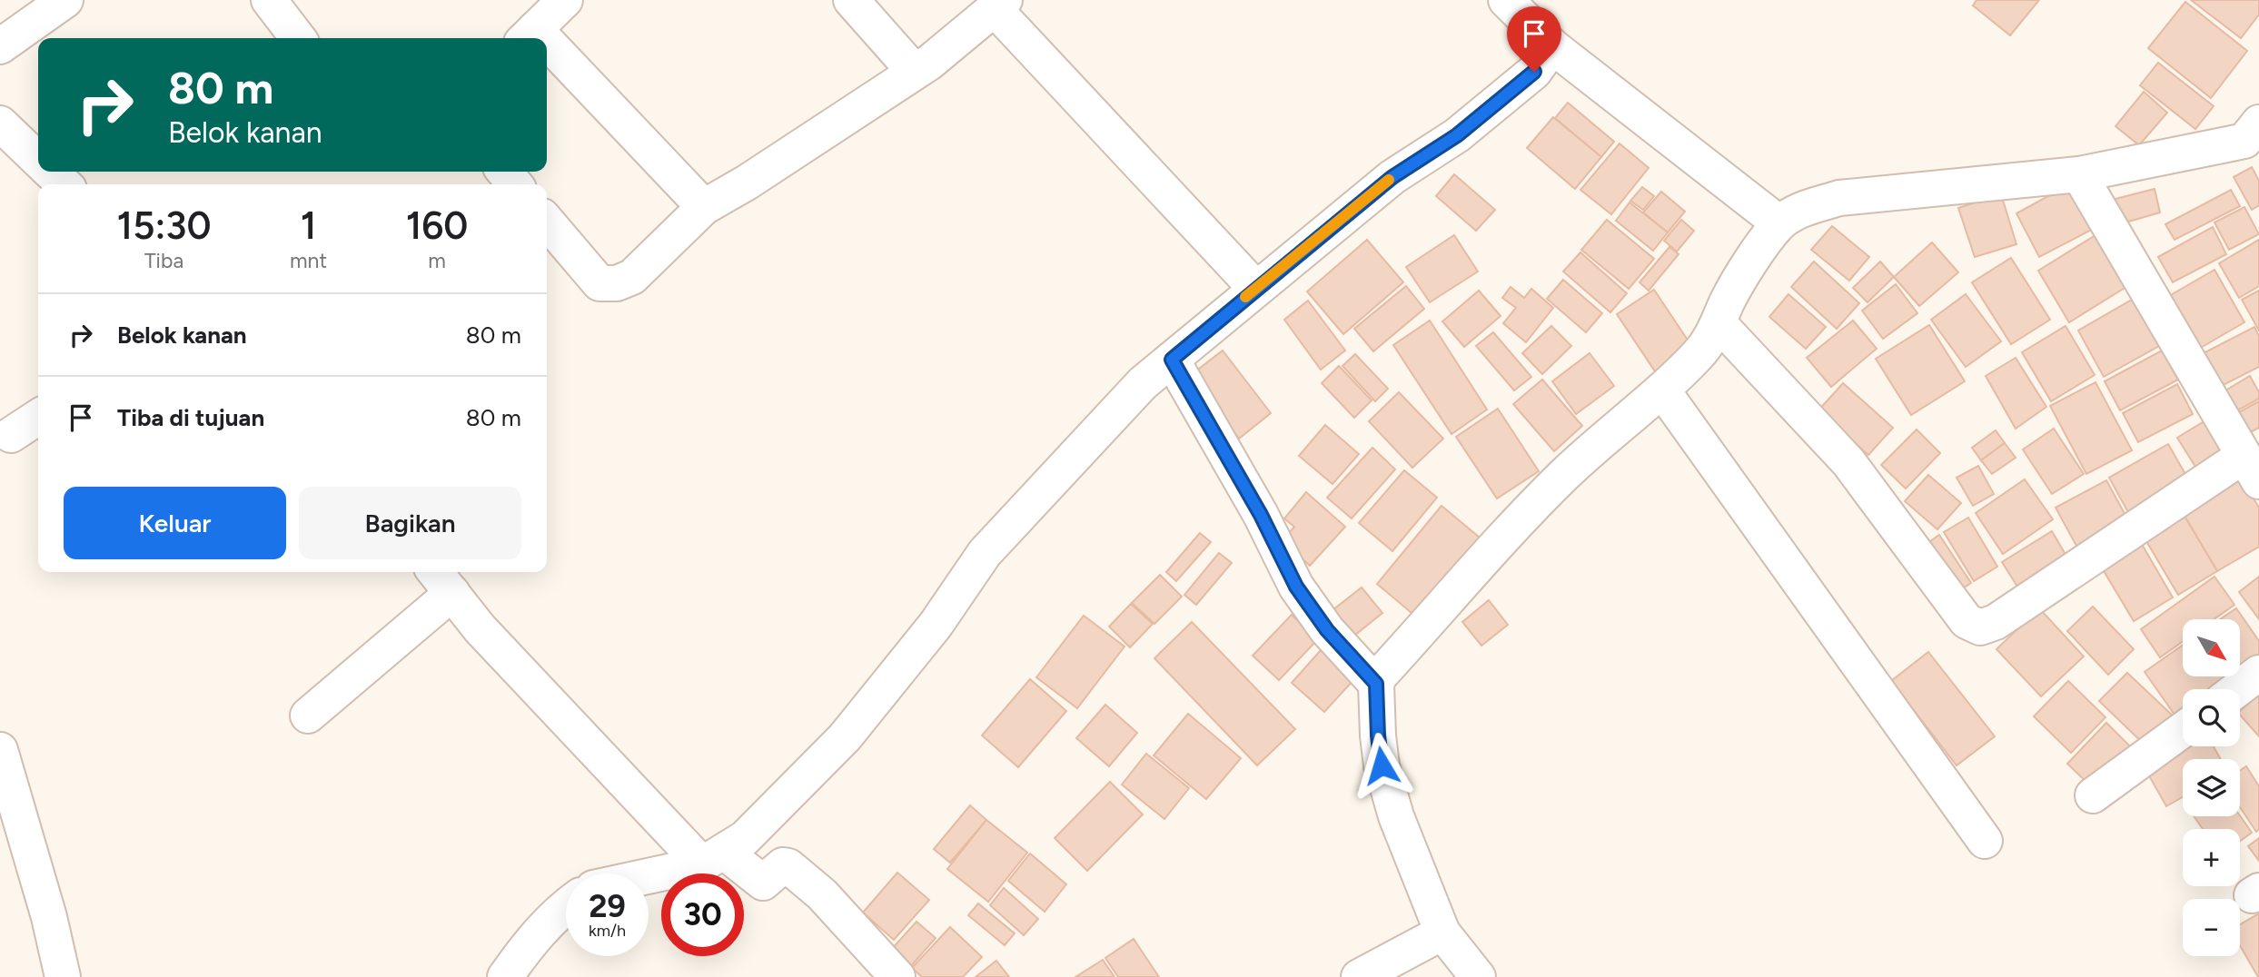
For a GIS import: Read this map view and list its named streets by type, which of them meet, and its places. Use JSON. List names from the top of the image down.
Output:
{
  "north": "bottom right",
  "page": {
    "turn": ["80 m", "Belok kanan"],
    "eta": [
      "15:30",
      "Tiba",
      "1",
      "mnt",
      "160",
      "m"
    ],
    "list": [
      {
        "name": "Belok kanan",
        "value": "80 m"
      },
      {
        "name": "Tiba di tujuan",
        "value": "80 m"
      }
    ],
    "buttons": ["Keluar", "Bagikan"],
    "map_buttons": ["+", "−"],
    "speed": "29 km/h",
    "limit": "30"
  }
}
